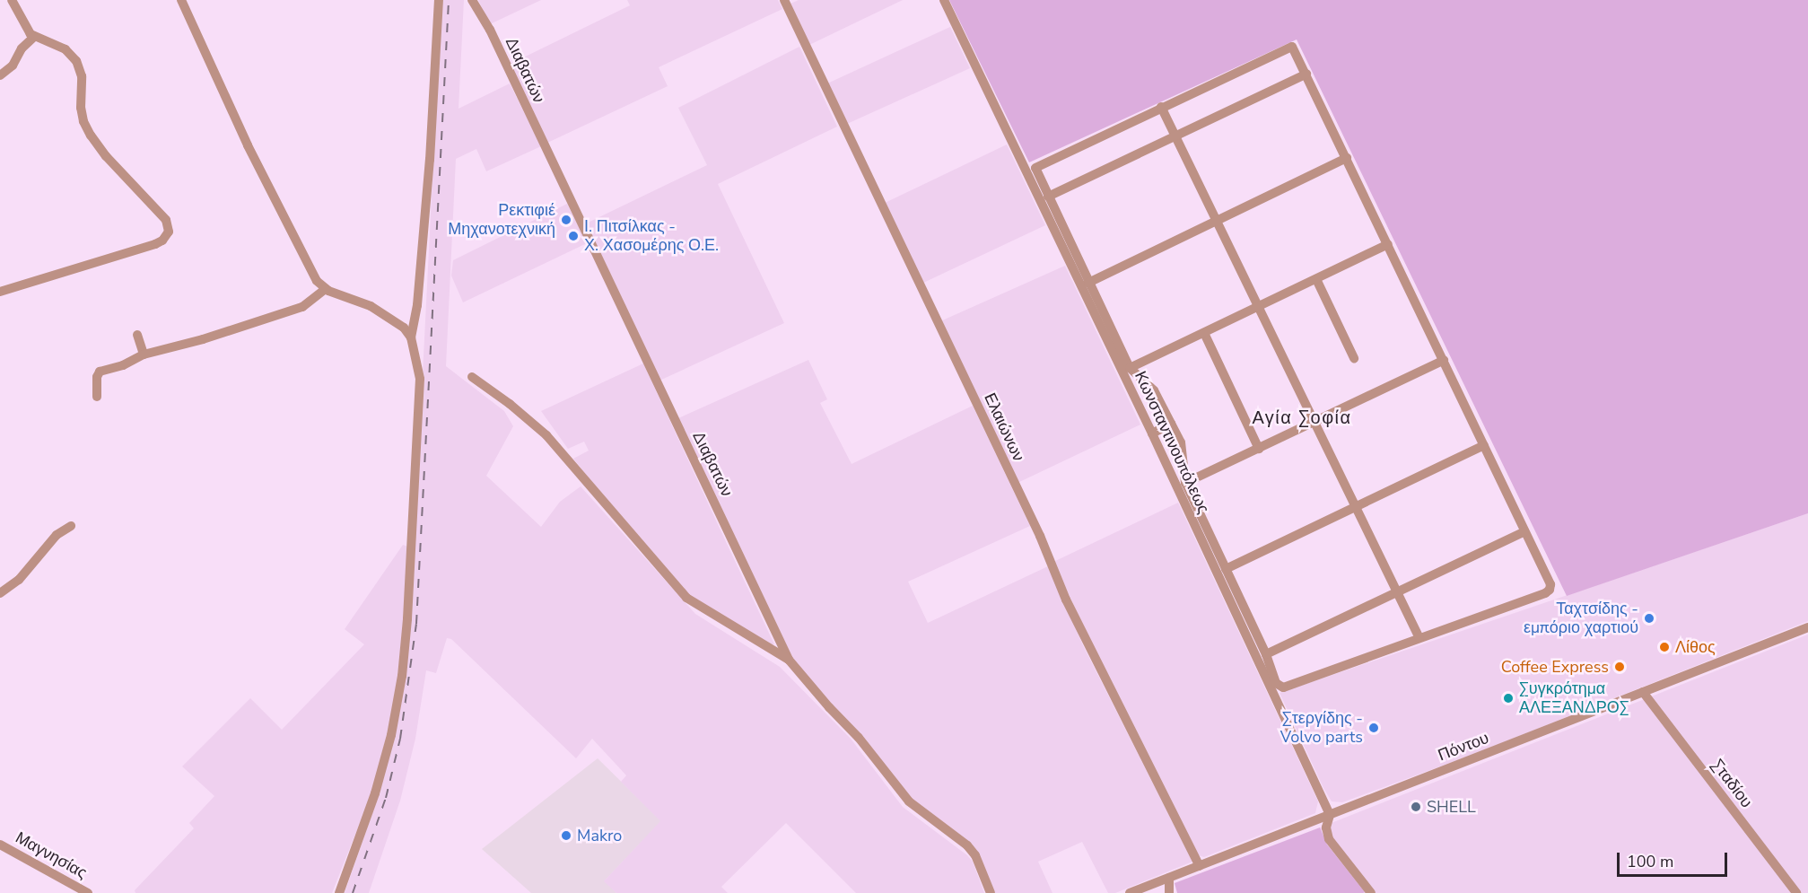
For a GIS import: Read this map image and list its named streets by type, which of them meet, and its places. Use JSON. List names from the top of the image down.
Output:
{
  "streets": {
    "street": [
      "Διαβατών",
      "Ελαιώνων",
      "Κωνσταντινουπόλεως",
      "Πόντου",
      "Σταδίου",
      "Μαγνησίας"
    ]
  },
  "crossings": [
    ["Ελαιώνων", "Πόντου"],
    ["Κωνσταντινουπόλεως", "Πόντου"],
    ["Πόντου", "Σταδίου"]
  ],
  "districts": ["Αγία Σοφία"],
  "places": [
    "Ρεκτιφιέ Μηχανοτεχνική",
    "Ι. Πιτσίλκας - Χ. Χασομέρης Ο.Ε.",
    "Ταχτσίδης - εμπόριο χαρτιού",
    "Λίθος",
    "Coffee Express",
    "Συγκρότημα ΑΛΕΞΑΝΔΡΟΣ",
    "Στεργίδης - Volvo parts",
    "SHELL",
    "Makro"
  ],
  "scale_bar": "100 m"
}
